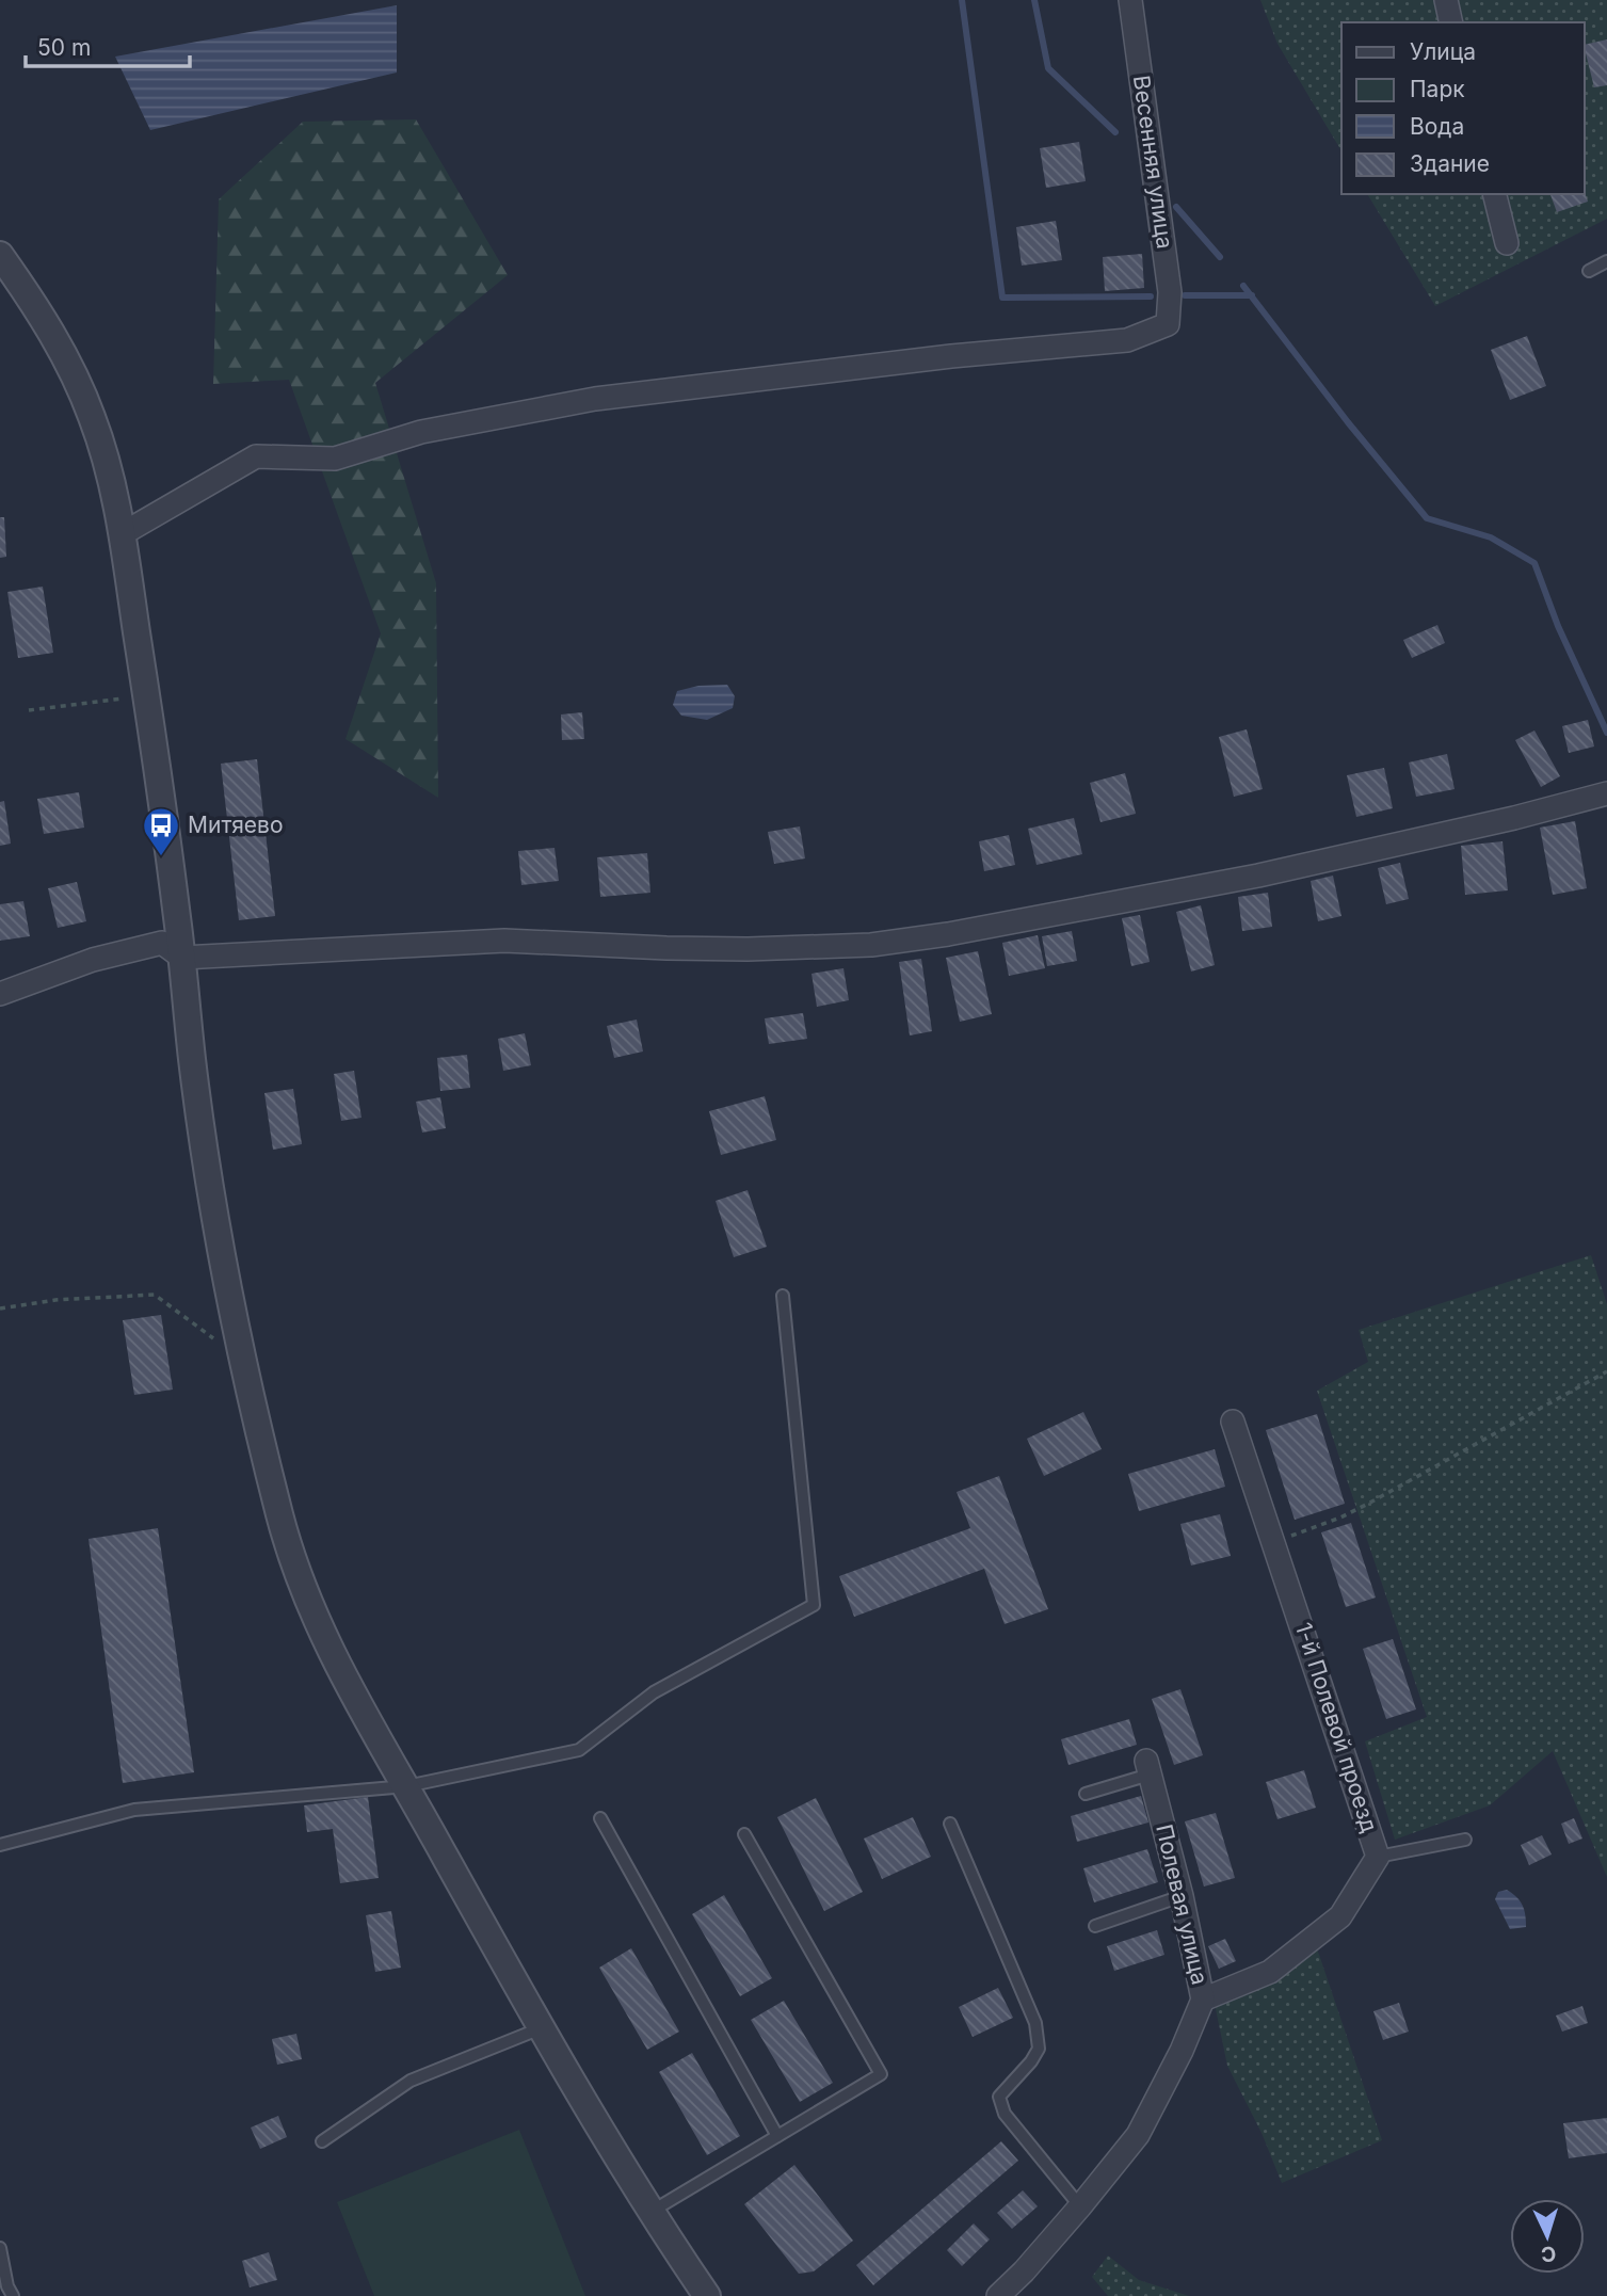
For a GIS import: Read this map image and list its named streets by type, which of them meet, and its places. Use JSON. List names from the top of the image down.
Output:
{
  "streets": {
    "street": ["Весенняя улица", "1-й Полевой проезд", "Полевая улица"]
  },
  "crossings": [
    ["1-й Полевой проезд", "Полевая улица"]
  ],
  "places": {
    "bus stop": ["Митяево"]
  },
  "legend": [
    "Улица",
    "Парк",
    "Вода",
    "Здание"
  ],
  "scale_bar": "50 m",
  "north": "bottom"
}
